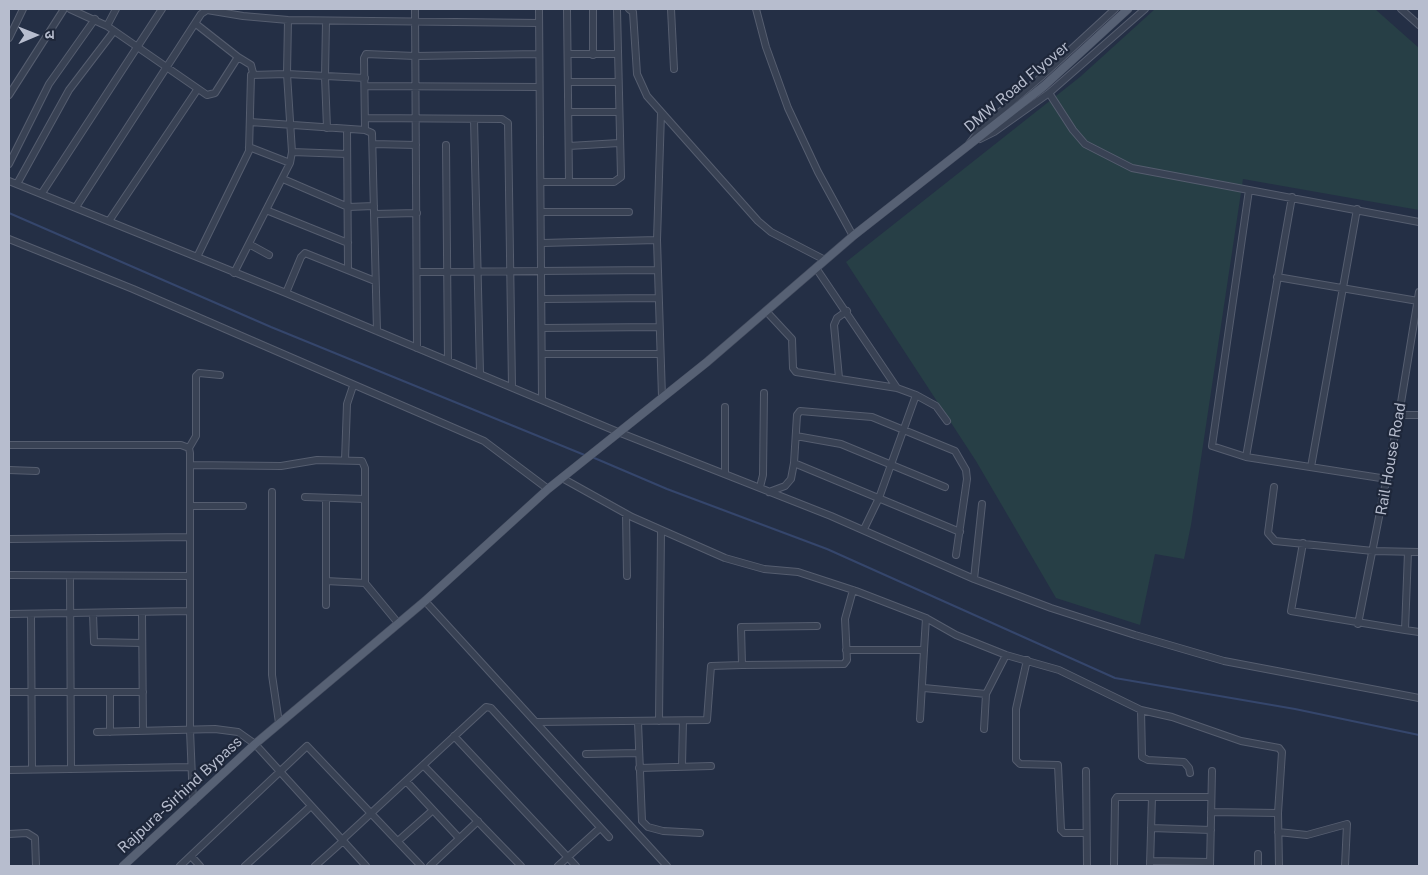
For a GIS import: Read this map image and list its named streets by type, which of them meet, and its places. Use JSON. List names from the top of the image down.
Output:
{
  "streets": {
    "main road": ["DMW Road Flyover", "Rajpura-Sirhind Bypass"],
    "street": ["Rail House Road"]
  },
  "crossings": [
    ["DMW Road Flyover", "Rajpura-Sirhind Bypass"]
  ],
  "north": "right"
}
